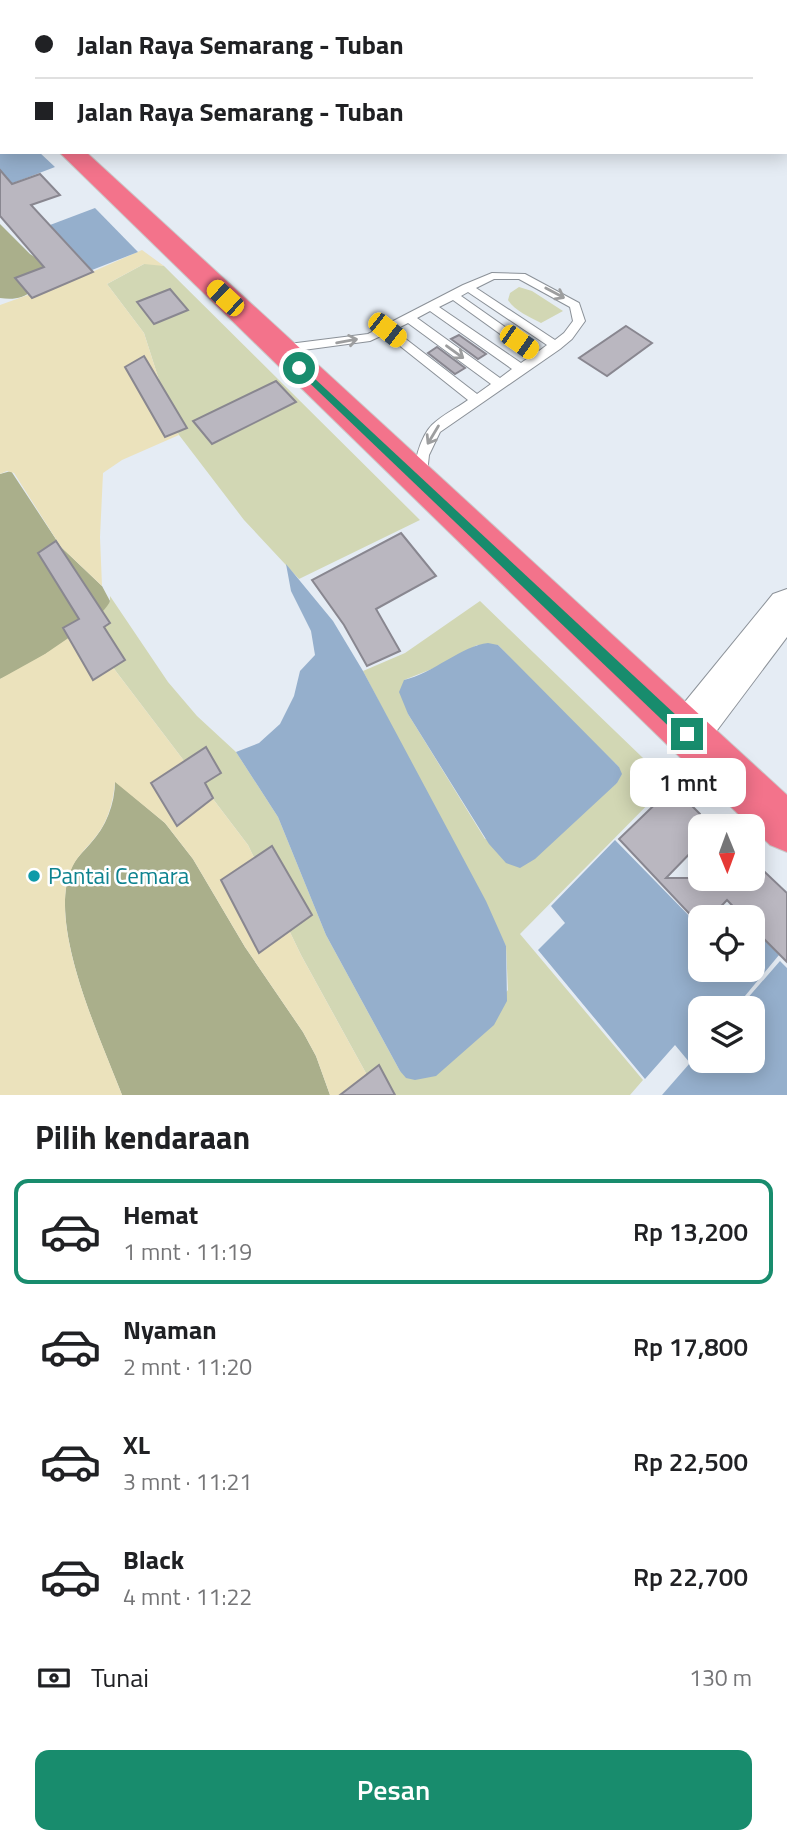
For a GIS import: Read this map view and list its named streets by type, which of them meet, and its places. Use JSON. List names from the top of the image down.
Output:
{
  "places": ["Pantai Cemara"],
  "north": "bottom",
  "page": {
    "banner": ["Jalan Raya Semarang - Tuban", "Jalan Raya Semarang - Tuban"],
    "bubble": "1 mnt",
    "heading": "Pilih kendaraan",
    "list": [
      {
        "name": "Hemat",
        "note": "1 mnt · 11:19",
        "value": "Rp 13,200"
      },
      {
        "name": "Nyaman",
        "note": "2 mnt · 11:20",
        "value": "Rp 17,800"
      },
      {
        "name": "XL",
        "note": "3 mnt · 11:21",
        "value": "Rp 22,500"
      },
      {
        "name": "Black",
        "note": "4 mnt · 11:22",
        "value": "Rp 22,700"
      }
    ],
    "pay": ["Tunai", "130 m"],
    "buttons": "Pesan"
  }
}
